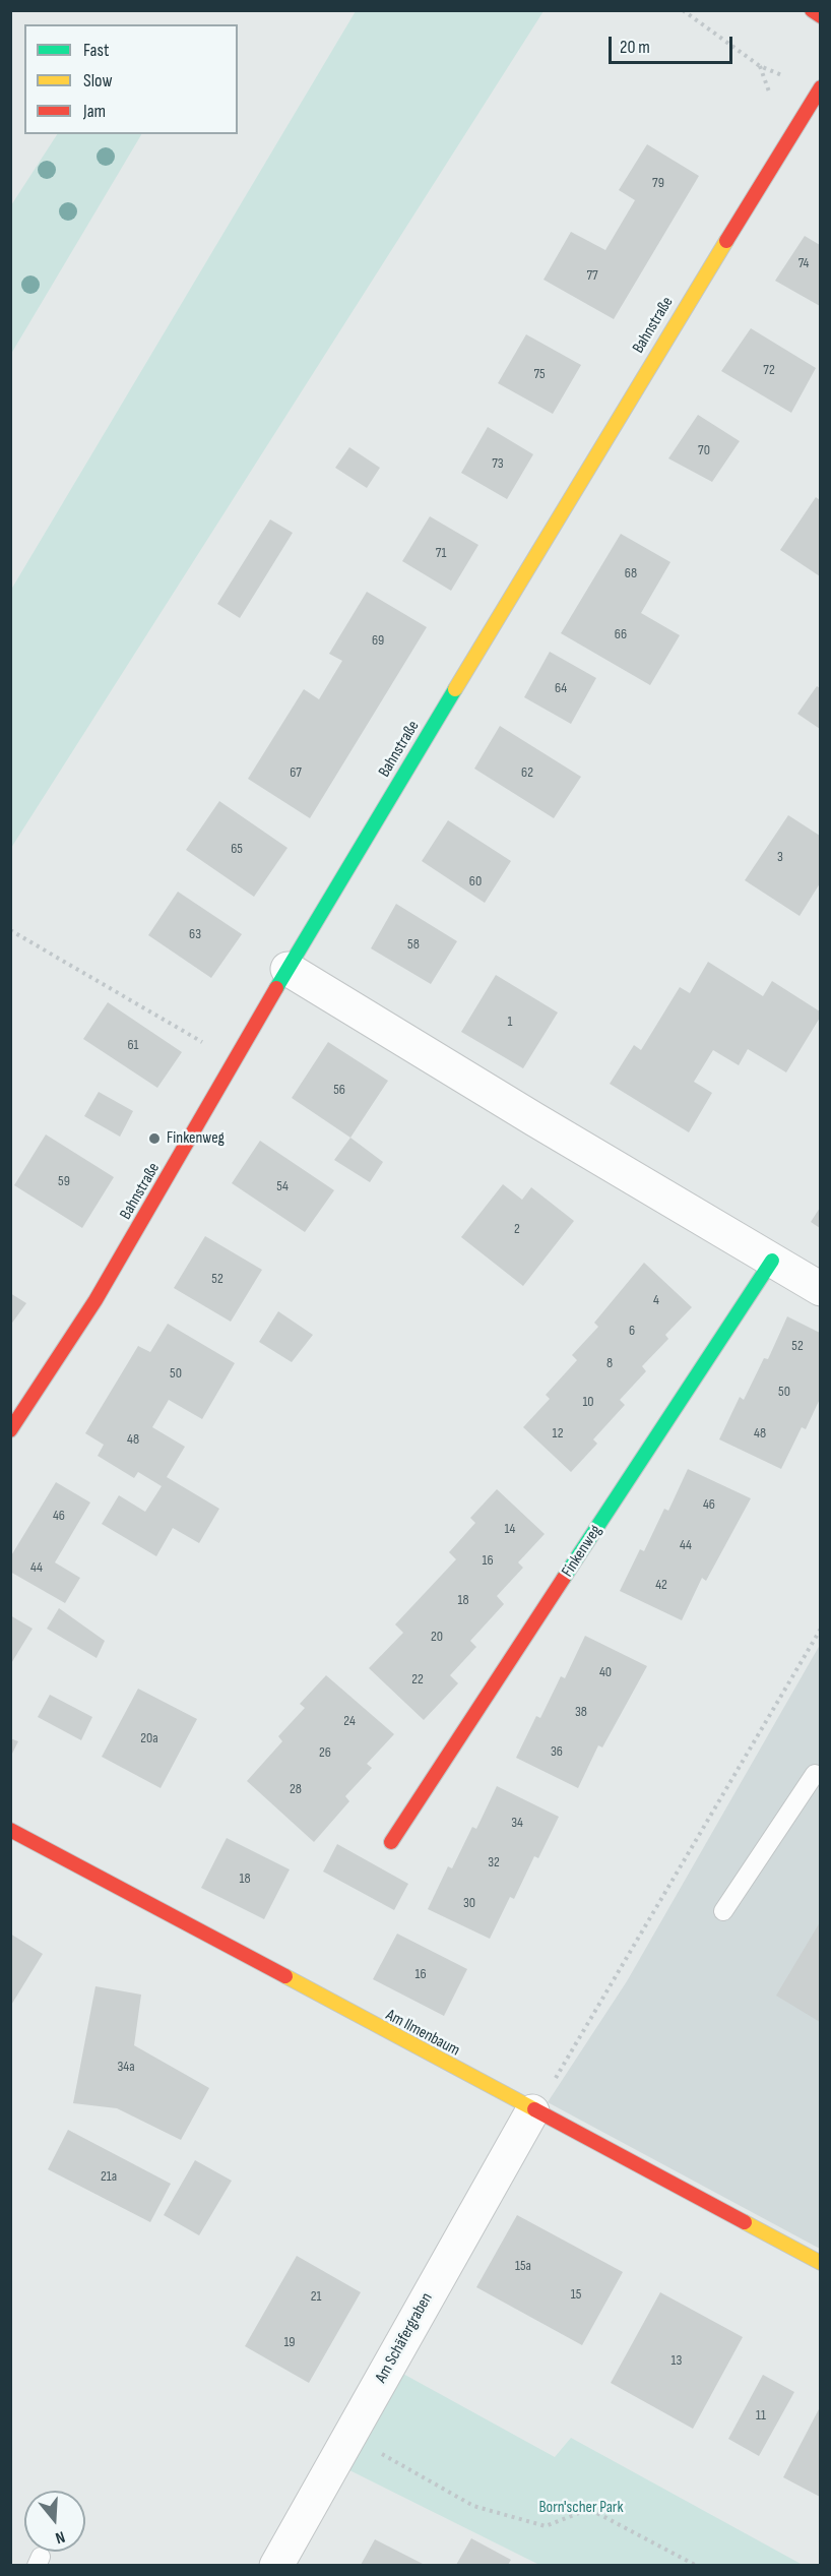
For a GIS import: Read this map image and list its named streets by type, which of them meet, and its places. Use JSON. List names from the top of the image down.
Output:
{
  "streets": {
    "street": [
      "Bahnstraße",
      "Finkenweg",
      "Am Ilmenbaum",
      "Am Schäfergraben"
    ]
  },
  "crossings": [
    ["Am Ilmenbaum", "Am Schäfergraben"]
  ],
  "parks": ["Born'scher Park"],
  "places": ["Finkenweg"],
  "house_numbers": [
    "79",
    "74",
    "77",
    "72",
    "75",
    "70",
    "73",
    "71",
    "68",
    "66",
    "69",
    "64",
    "67",
    "62",
    "65",
    "3",
    "60",
    "63",
    "58",
    "1",
    "61",
    "56",
    "59",
    "54",
    "2",
    "52",
    "4",
    "6",
    "52",
    "8",
    "50",
    "50",
    "10",
    "12",
    "48",
    "48",
    "46",
    "46",
    "14",
    "44",
    "16",
    "44",
    "42",
    "18",
    "20",
    "40",
    "22",
    "38",
    "24",
    "20a",
    "36",
    "26",
    "28",
    "34",
    "32",
    "18",
    "30",
    "16",
    "34a",
    "21a",
    "15a",
    "15",
    "21",
    "19",
    "13",
    "11"
  ],
  "legend": ["Fast", "Slow", "Jam"],
  "scale_bar": "20 m",
  "north": "bottom"
}
